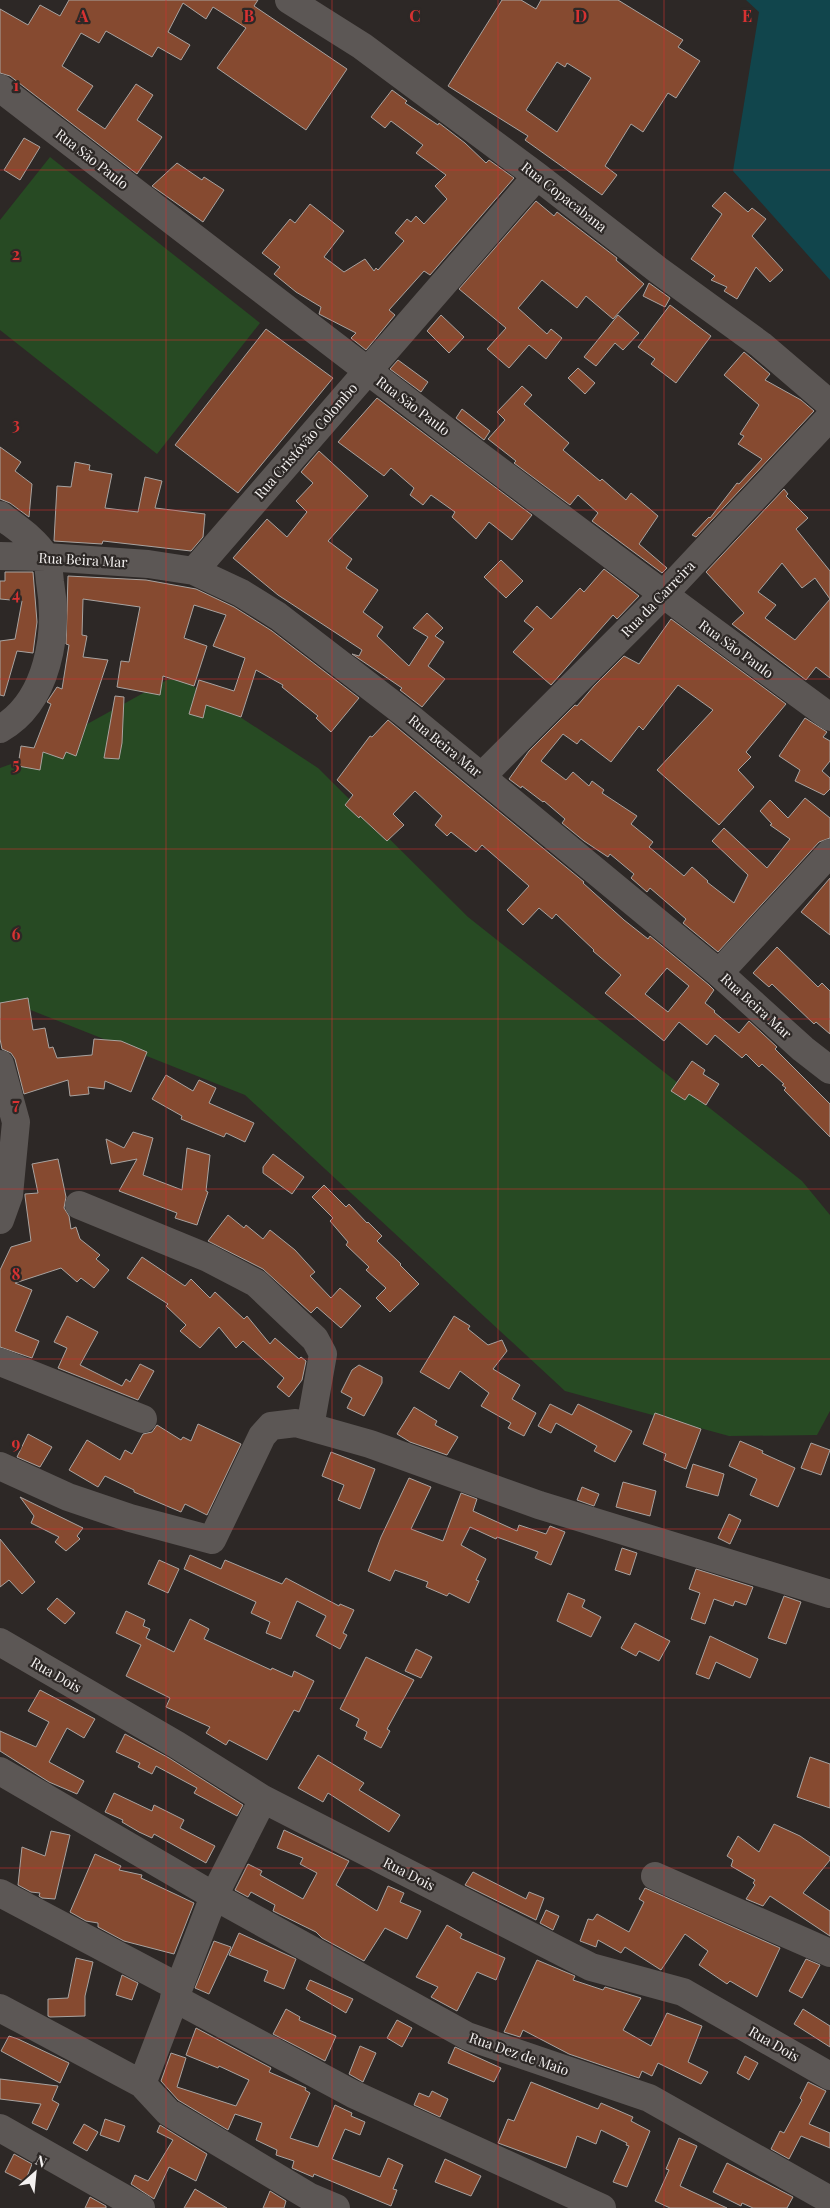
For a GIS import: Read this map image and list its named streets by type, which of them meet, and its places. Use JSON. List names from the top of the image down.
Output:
{
  "streets": {
    "street": [
      "Rua São Paulo",
      "Rua Copacabana",
      "Rua Cristóvão Colombo",
      "Rua Beira Mar",
      "Rua da Carreira",
      "Rua Dois",
      "Rua Dez de Maio"
    ]
  },
  "crossings": [
    ["Rua São Paulo", "Rua Cristóvão Colombo"],
    ["Rua São Paulo", "Rua da Carreira"],
    ["Rua Copacabana", "Rua Cristóvão Colombo"],
    ["Rua Cristóvão Colombo", "Rua Beira Mar"],
    ["Rua Beira Mar", "Rua da Carreira"]
  ],
  "north": "top right",
  "grid": {
    "columns": [
      "A",
      "B",
      "C",
      "D",
      "E"
    ],
    "rows": [
      "1",
      "2",
      "3",
      "4",
      "5",
      "6",
      "7",
      "8",
      "9"
    ]
  }
}
